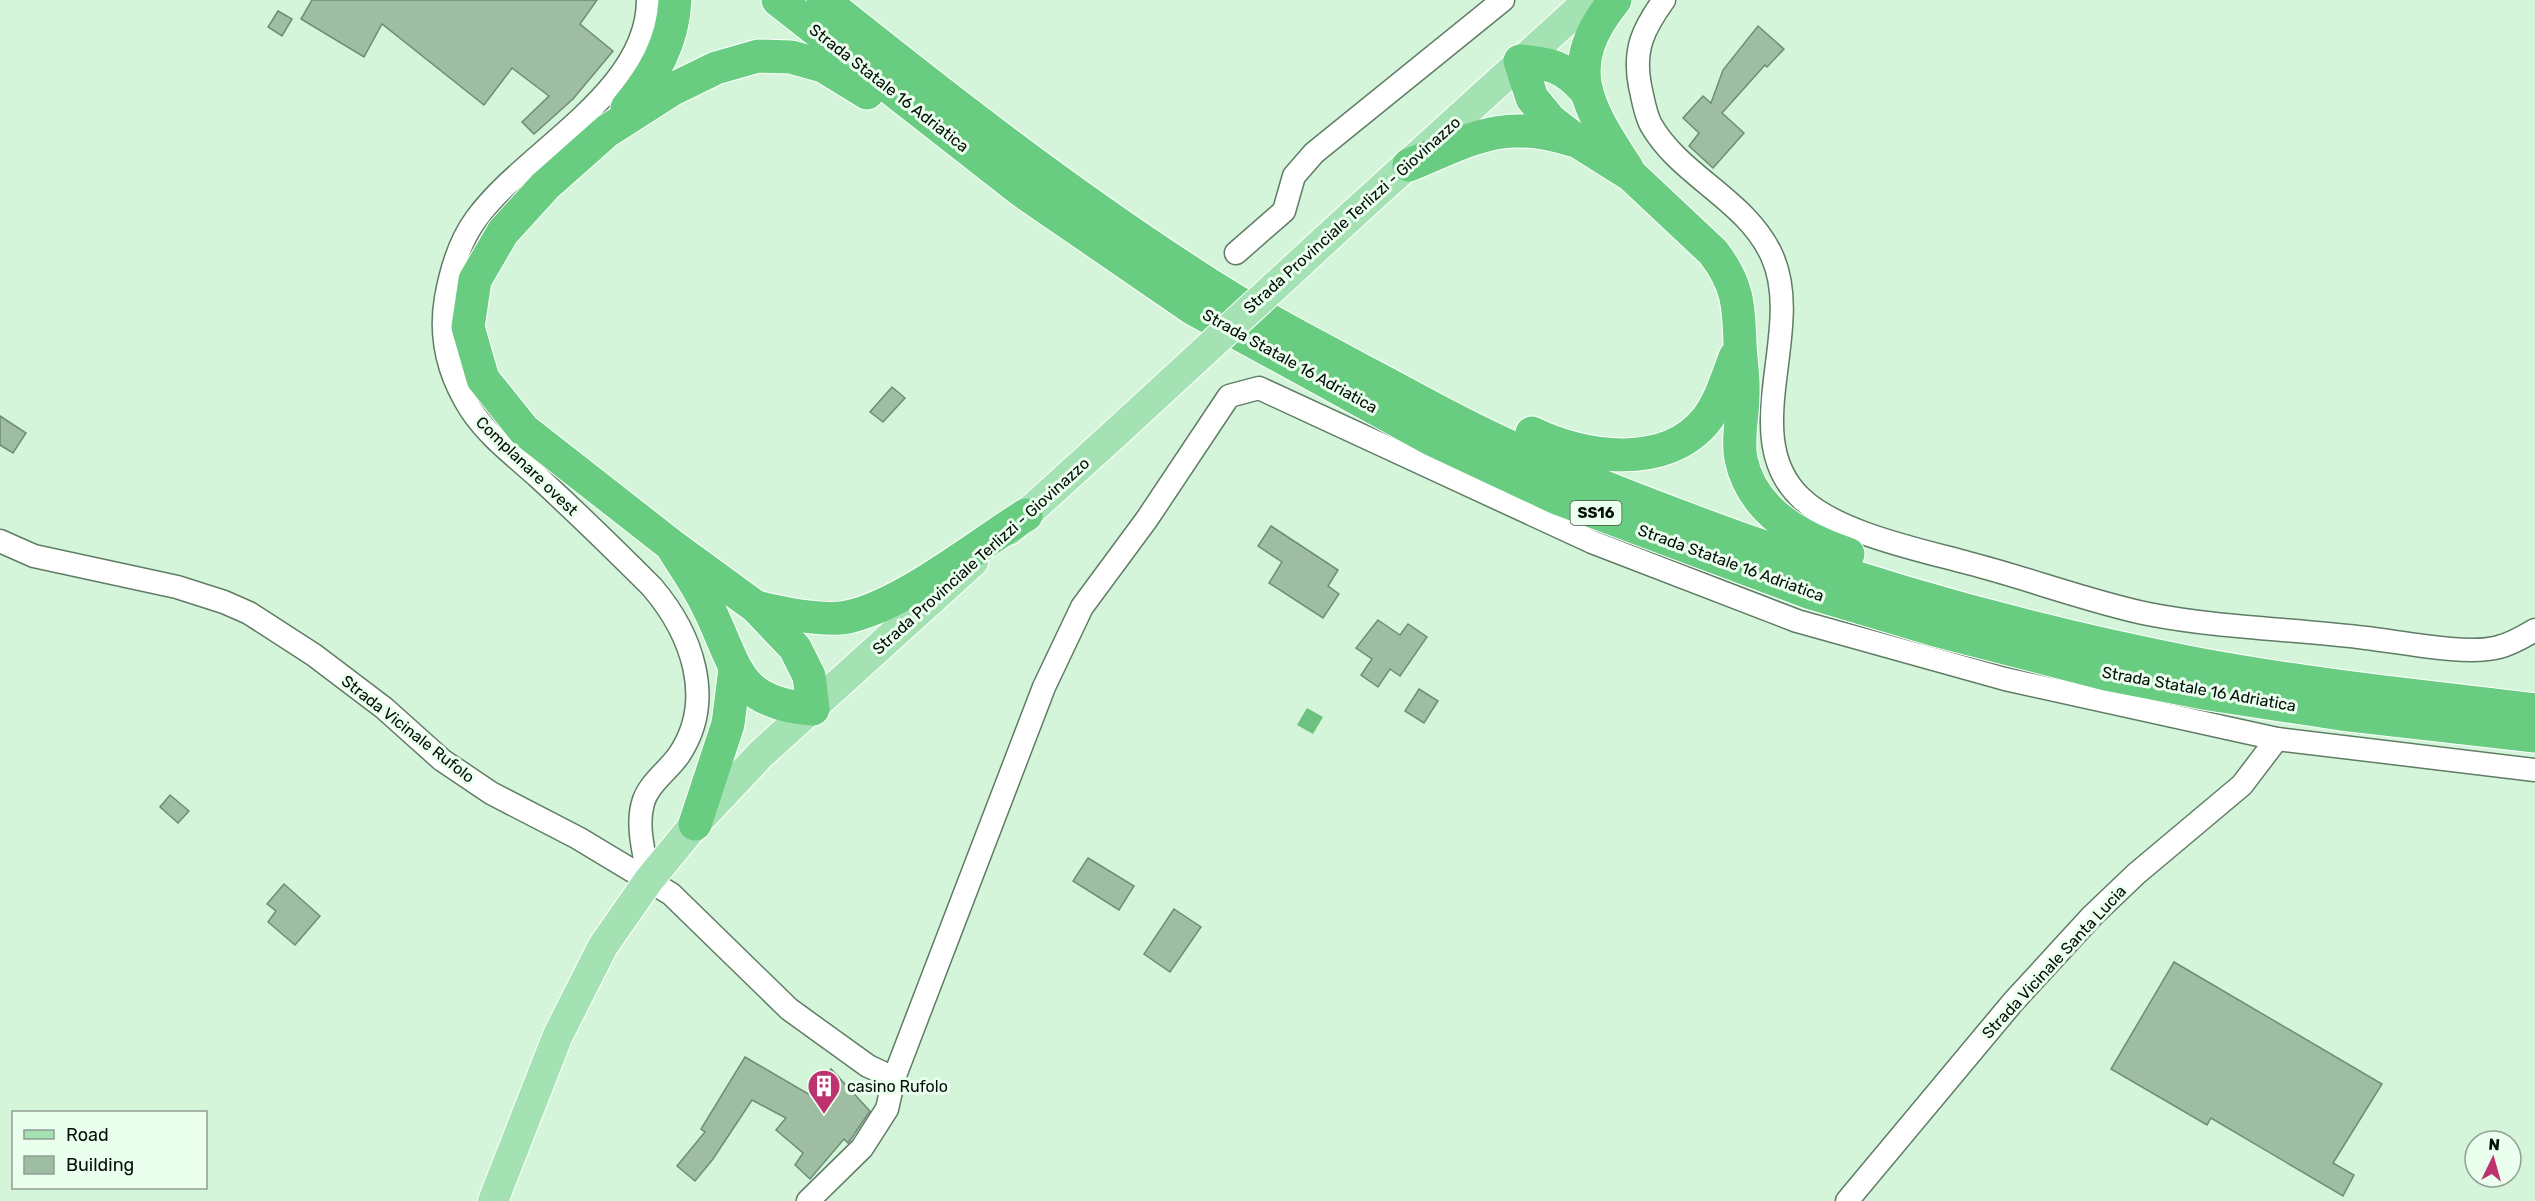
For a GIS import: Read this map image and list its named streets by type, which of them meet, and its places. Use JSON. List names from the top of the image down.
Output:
{
  "streets": {
    "highway": ["Strada Statale 16 Adriatica", "SS16"],
    "main road": ["Strada Provinciale Terlizzi - Giovinazzo"],
    "street": ["Complanare ovest", "Strada Vicinale Rufolo", "Strada Vicinale Santa Lucia"]
  },
  "crossings": [
    ["Strada Provinciale Terlizzi - Giovinazzo", "Complanare ovest"],
    ["Strada Provinciale Terlizzi - Giovinazzo", "Strada Vicinale Rufolo"],
    ["Complanare ovest", "Strada Vicinale Rufolo"]
  ],
  "places": {
    "building": ["casino Rufolo"]
  },
  "legend": ["Road", "Building"],
  "north": "top"
}
